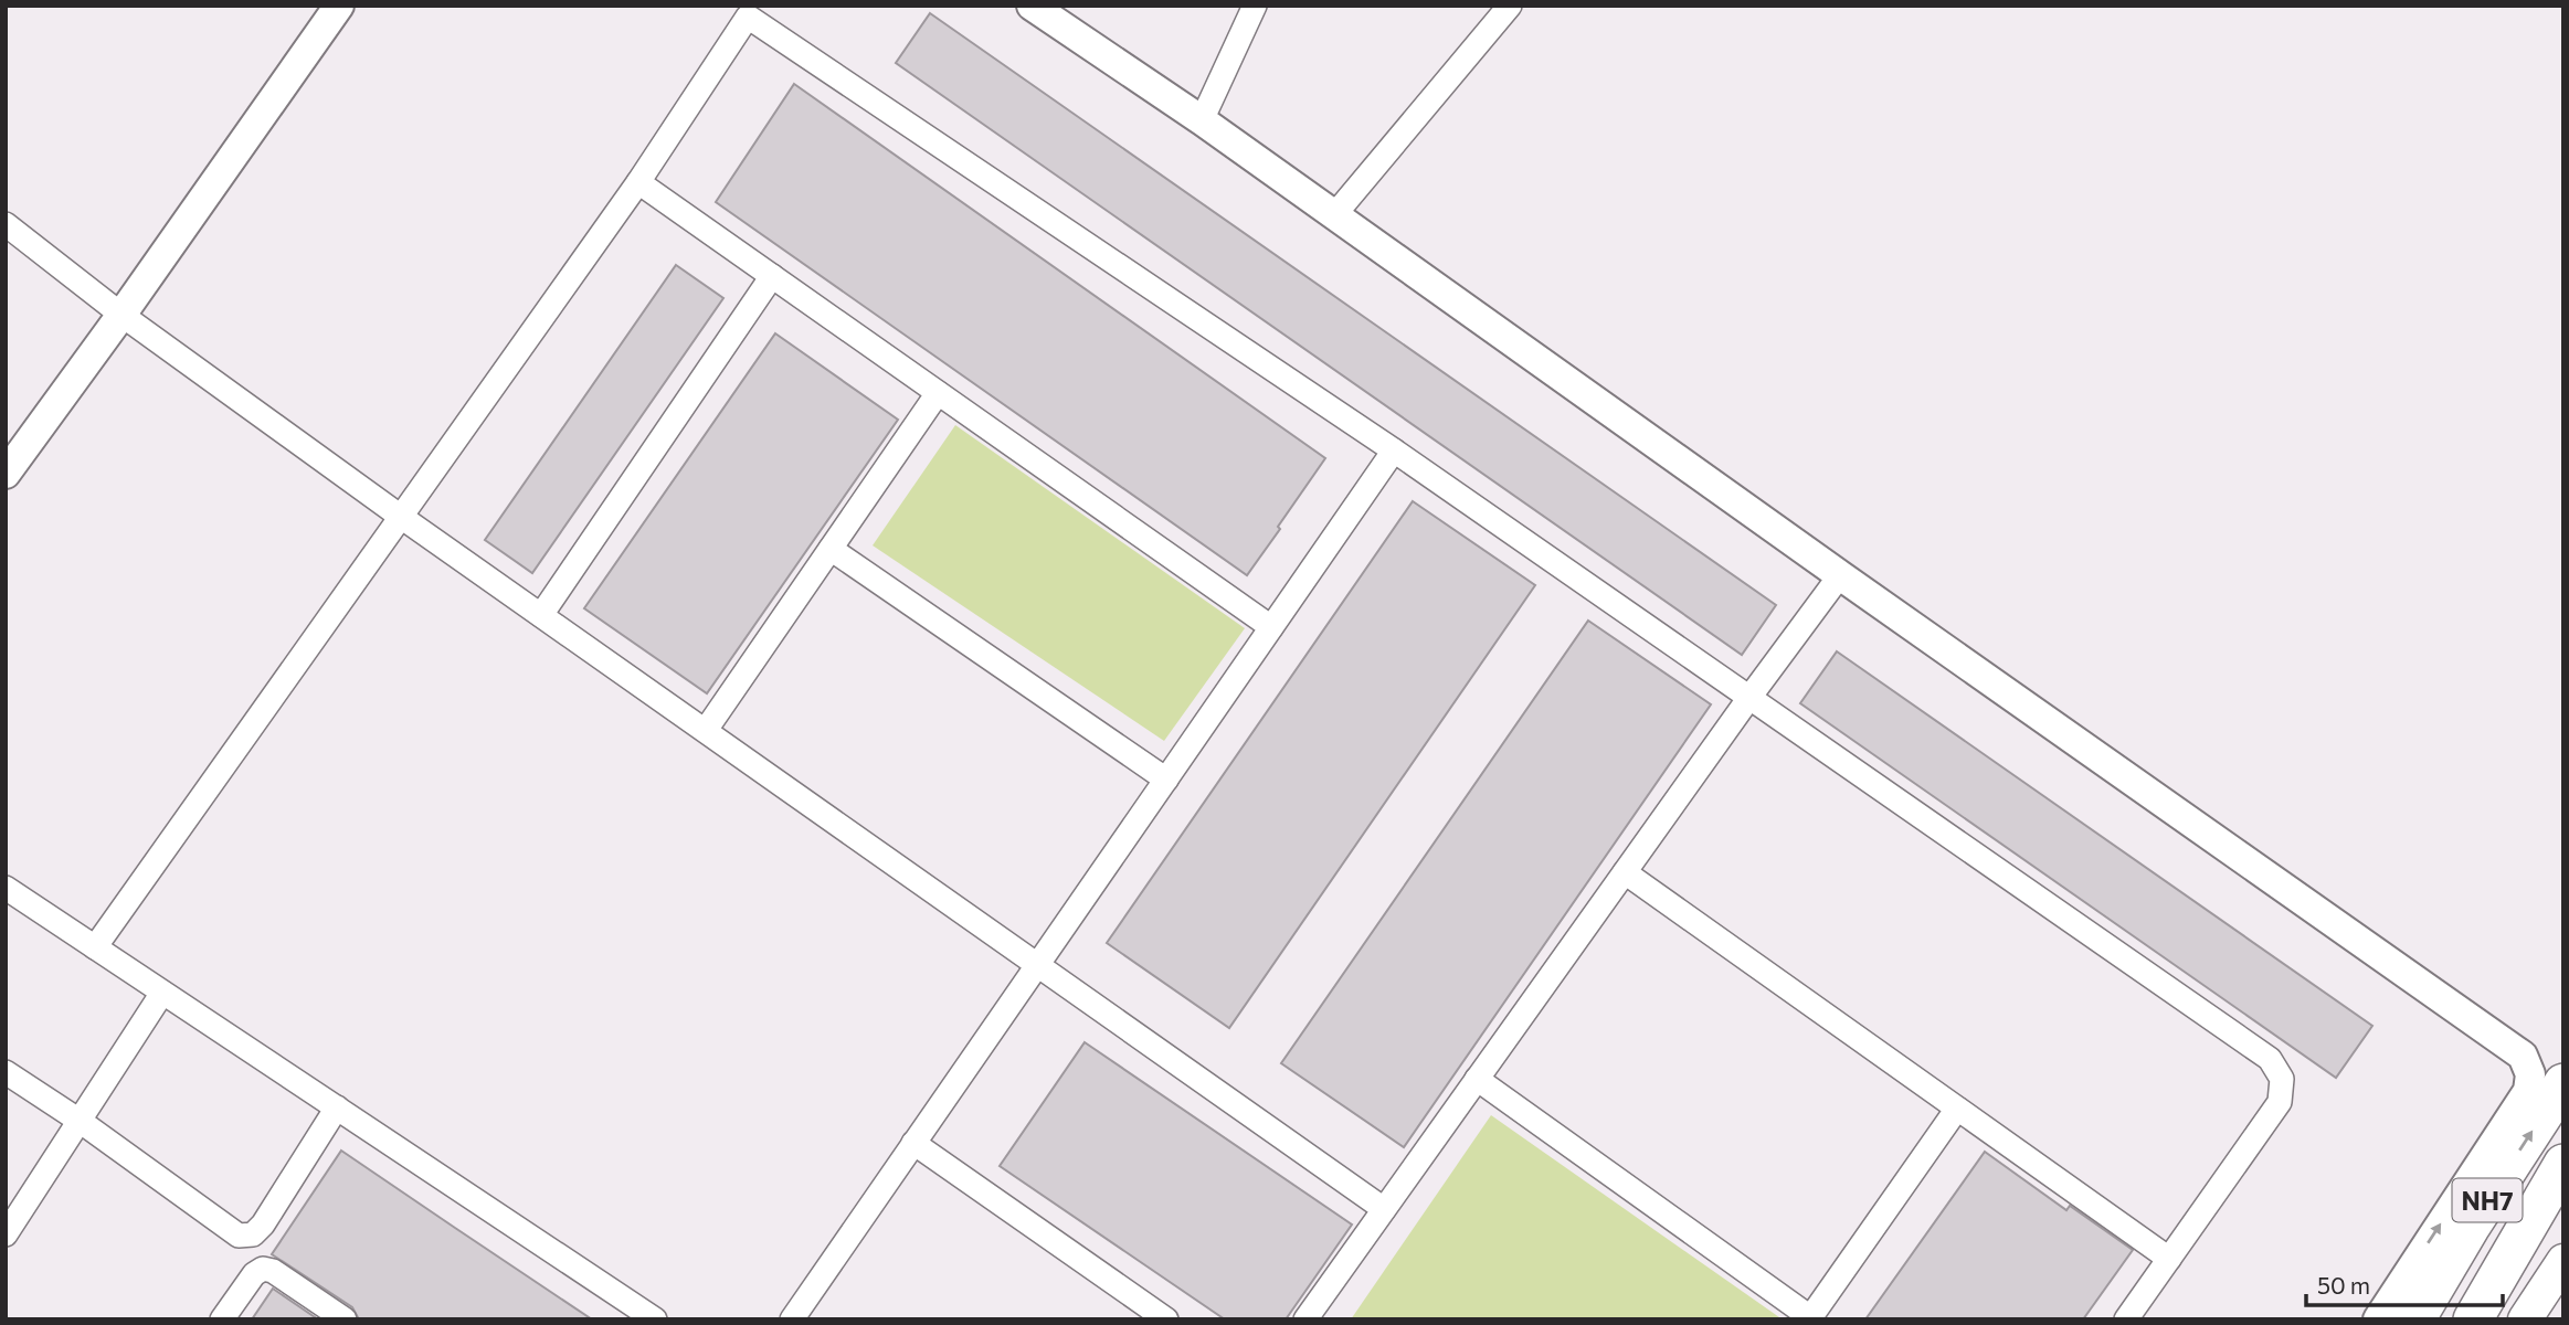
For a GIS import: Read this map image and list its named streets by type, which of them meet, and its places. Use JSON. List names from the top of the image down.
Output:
{
  "streets": {
    "highway": ["NH7"]
  },
  "scale_bar": "50 m"
}
